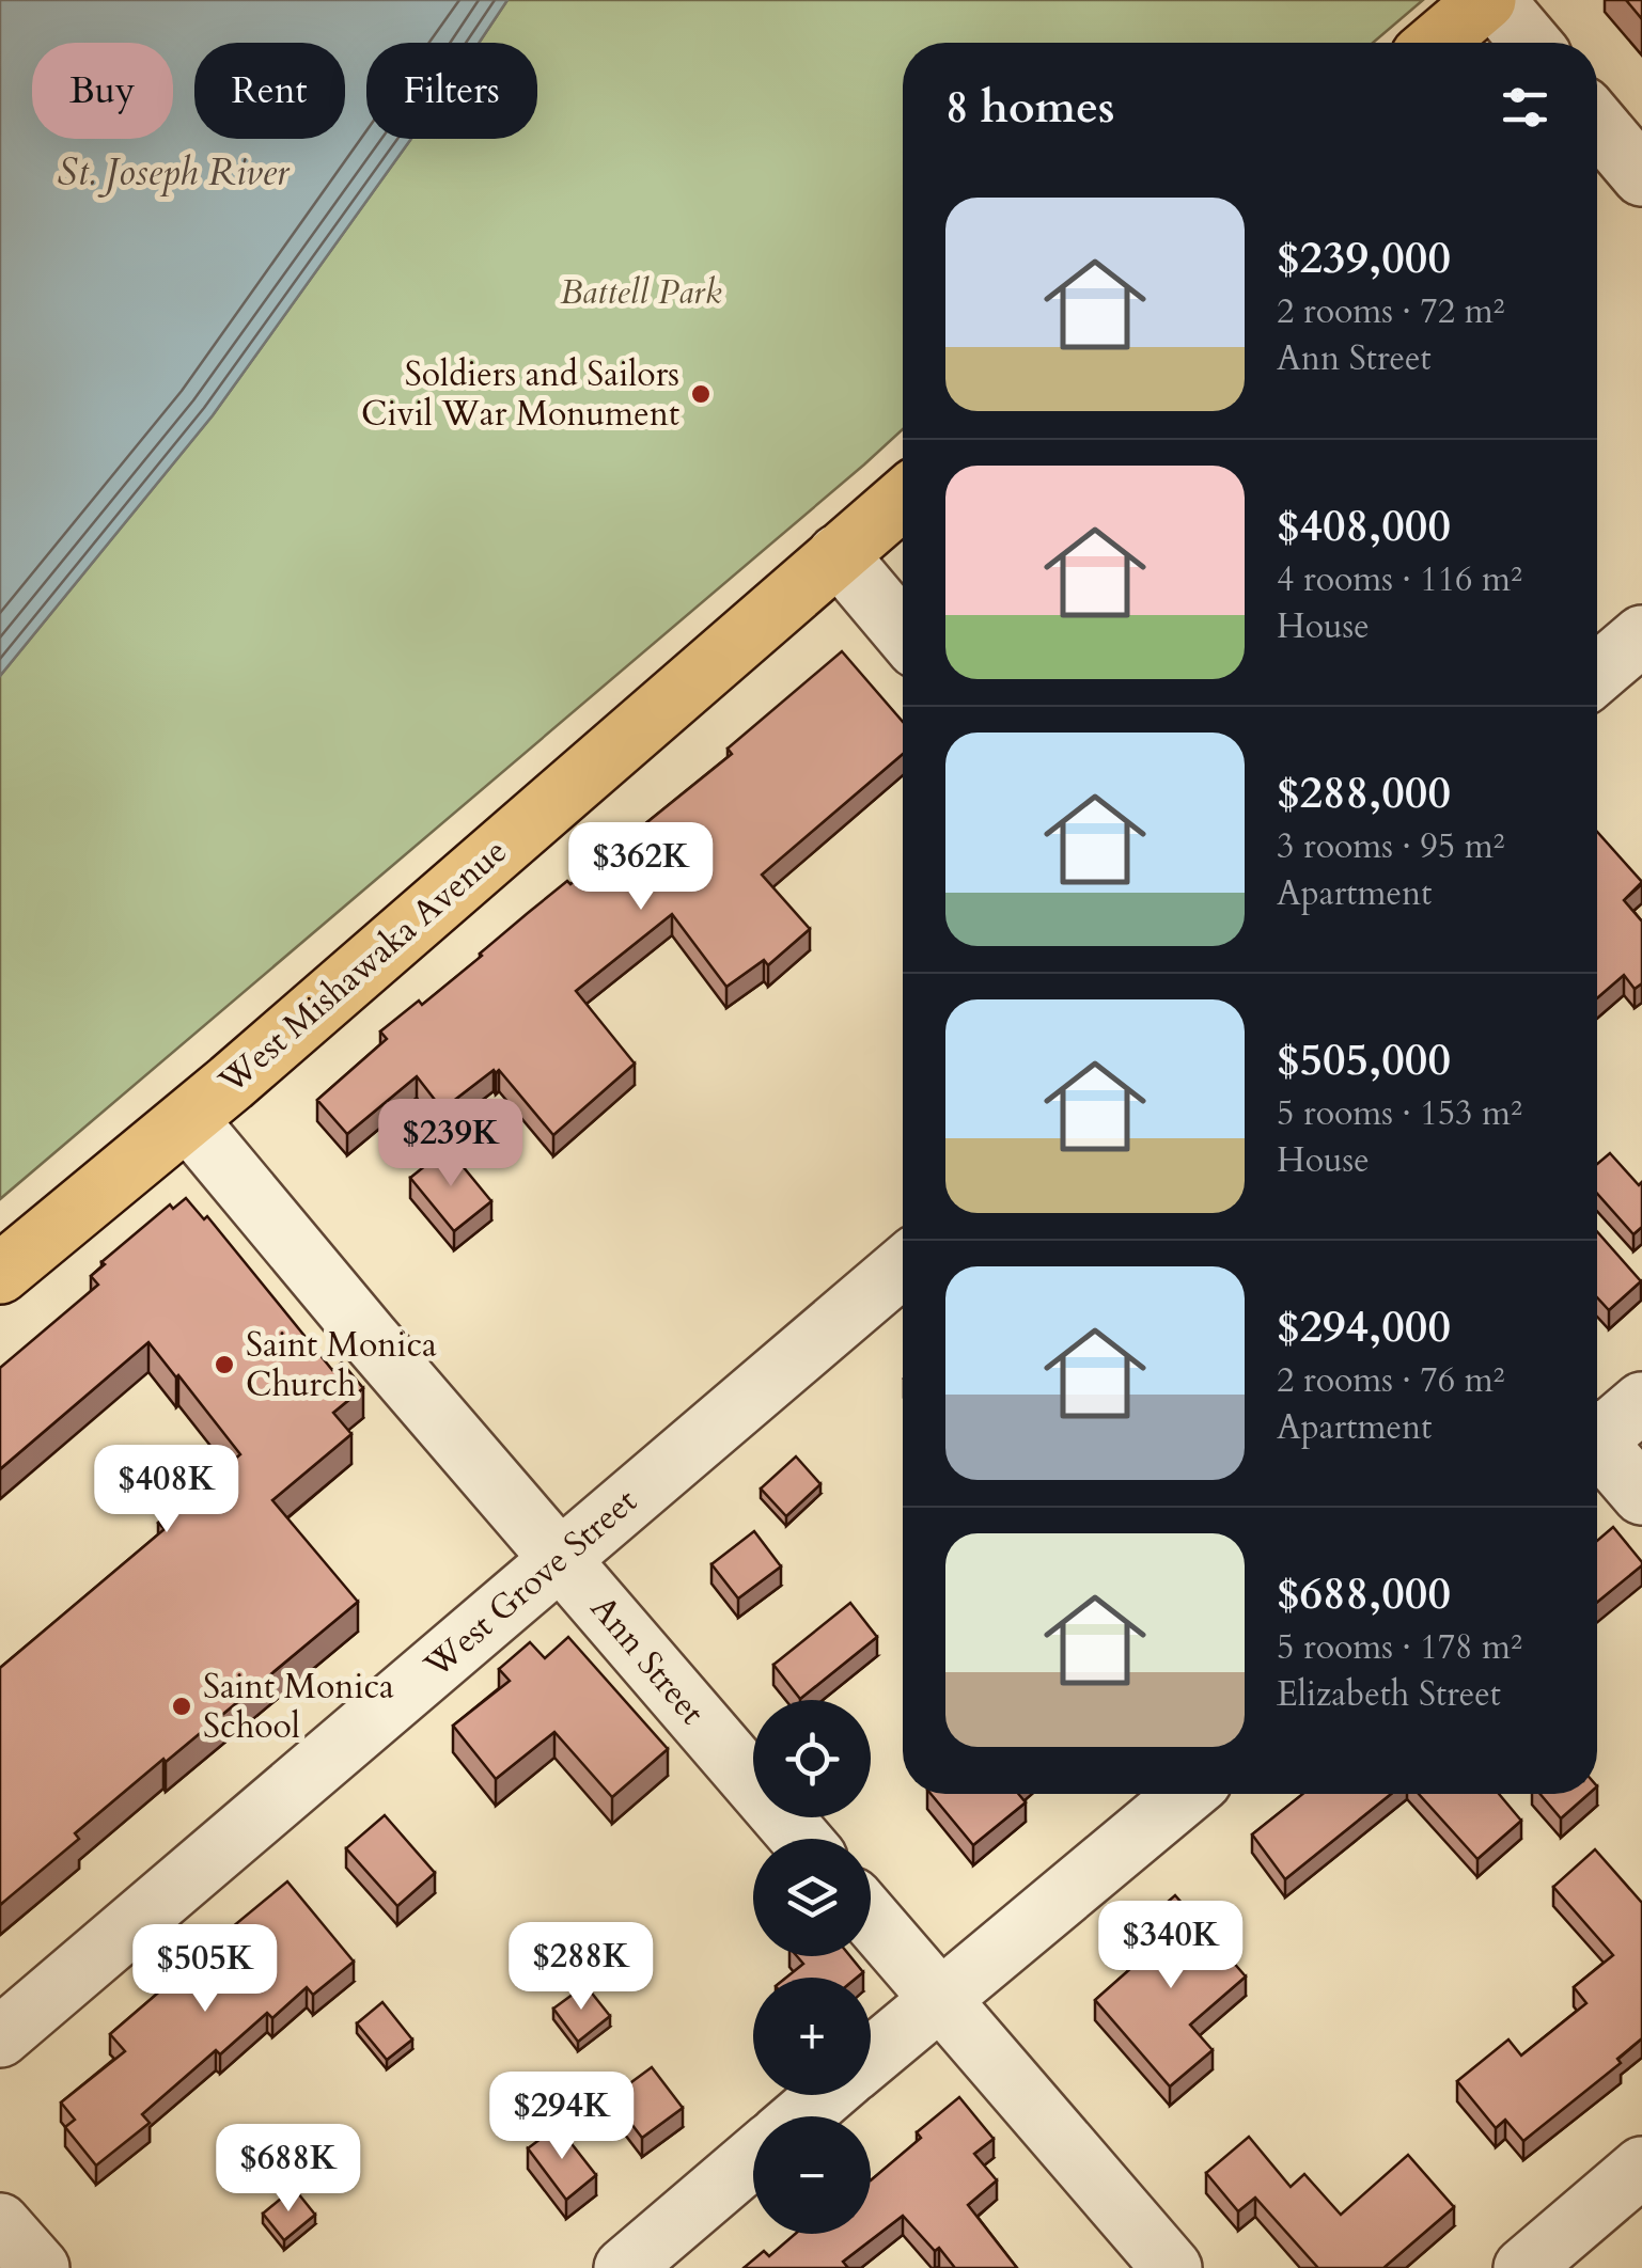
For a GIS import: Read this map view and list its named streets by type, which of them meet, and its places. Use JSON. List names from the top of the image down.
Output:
{
  "streets": {
    "main road": ["West Mishawaka Avenue"],
    "street": ["West Grove Street", "Ann Street"]
  },
  "crossings": [
    ["West Mishawaka Avenue", "Ann Street"],
    ["West Grove Street", "Ann Street"]
  ],
  "water": ["St. Joseph River"],
  "parks": ["Battell Park"],
  "places": ["Soldiers and Sailors Civil War Monument", "Saint Monica Church", "Saint Monica School"],
  "page": {
    "chip": ["Buy", "Rent", "Filters"],
    "heading": "8 homes",
    "list": [
      {
        "name": "$239,000",
        "note": "2 rooms · 72 m² · Ann Street"
      },
      {
        "name": "$408,000",
        "note": "4 rooms · 116 m² · House"
      },
      {
        "name": "$288,000",
        "note": "3 rooms · 95 m² · Apartment"
      },
      {
        "name": "$505,000",
        "note": "5 rooms · 153 m² · House"
      },
      {
        "name": "$294,000",
        "note": "2 rooms · 76 m² · Apartment"
      },
      {
        "name": "$688,000",
        "note": "5 rooms · 178 m² · Elizabeth Street"
      }
    ],
    "price": [
      "$362K",
      "$239K",
      "$408K",
      "$340K",
      "$288K",
      "$505K",
      "$294K",
      "$688K"
    ],
    "map_buttons": ["+", "−"]
  }
}
